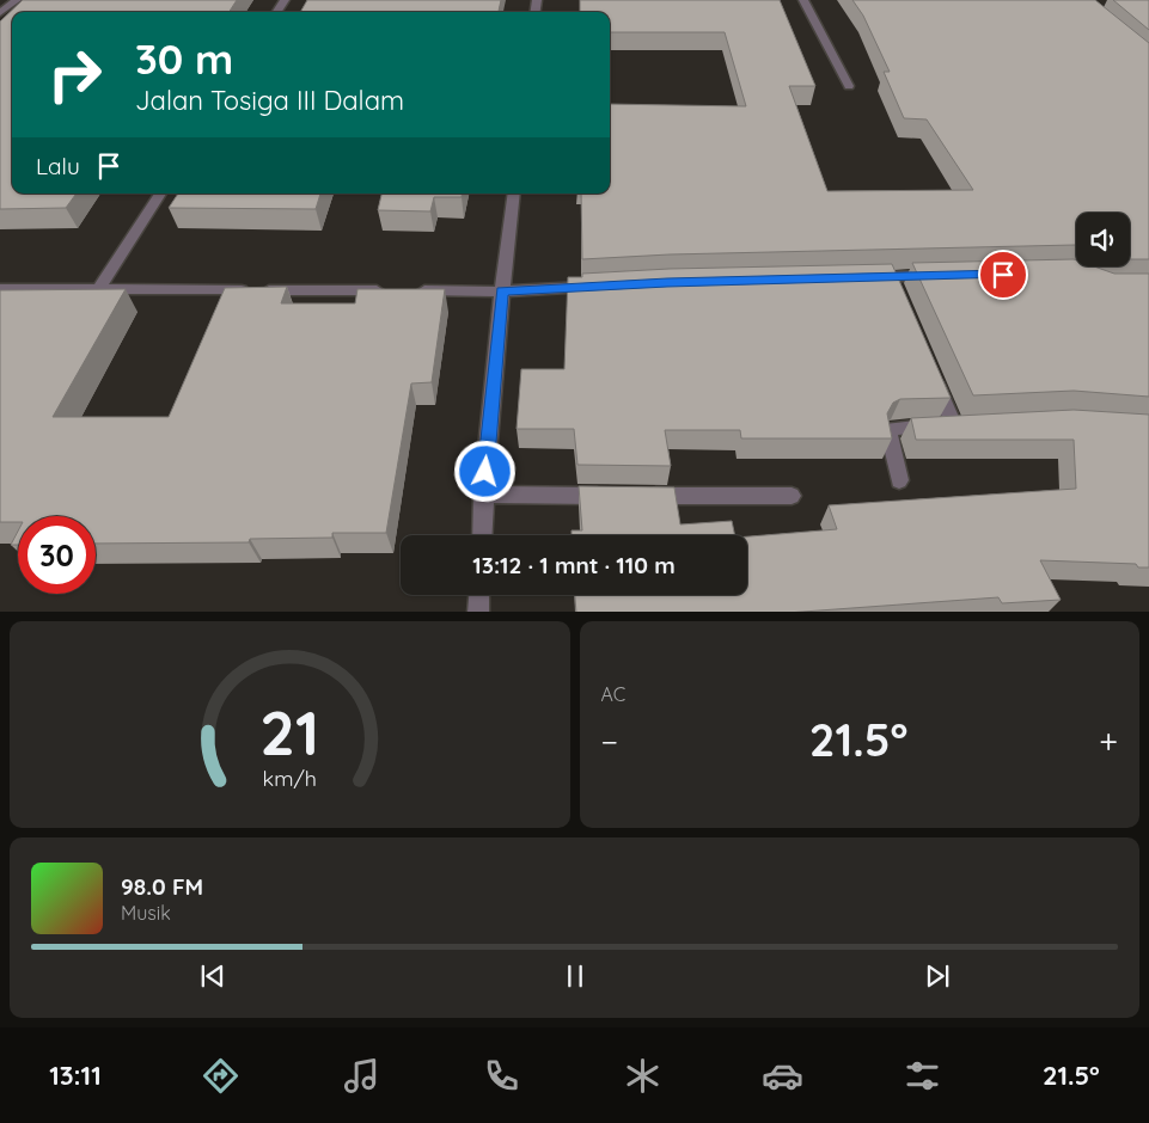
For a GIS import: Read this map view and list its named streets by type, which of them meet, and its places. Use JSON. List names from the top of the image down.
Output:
{
  "page": {
    "turn": ["30 m", "Jalan Tosiga III Dalam"],
    "then": "Lalu",
    "limit": "30",
    "trip": "13:12 · 1 mnt · 110 m",
    "tile": "AC",
    "heat": ["−", "21.5°", "+"],
    "song": ["98.0 FM", "Musik"],
    "tabs": ["13:11", "21.5°"],
    "gauge": ["21", "km/h"]
  }
}
